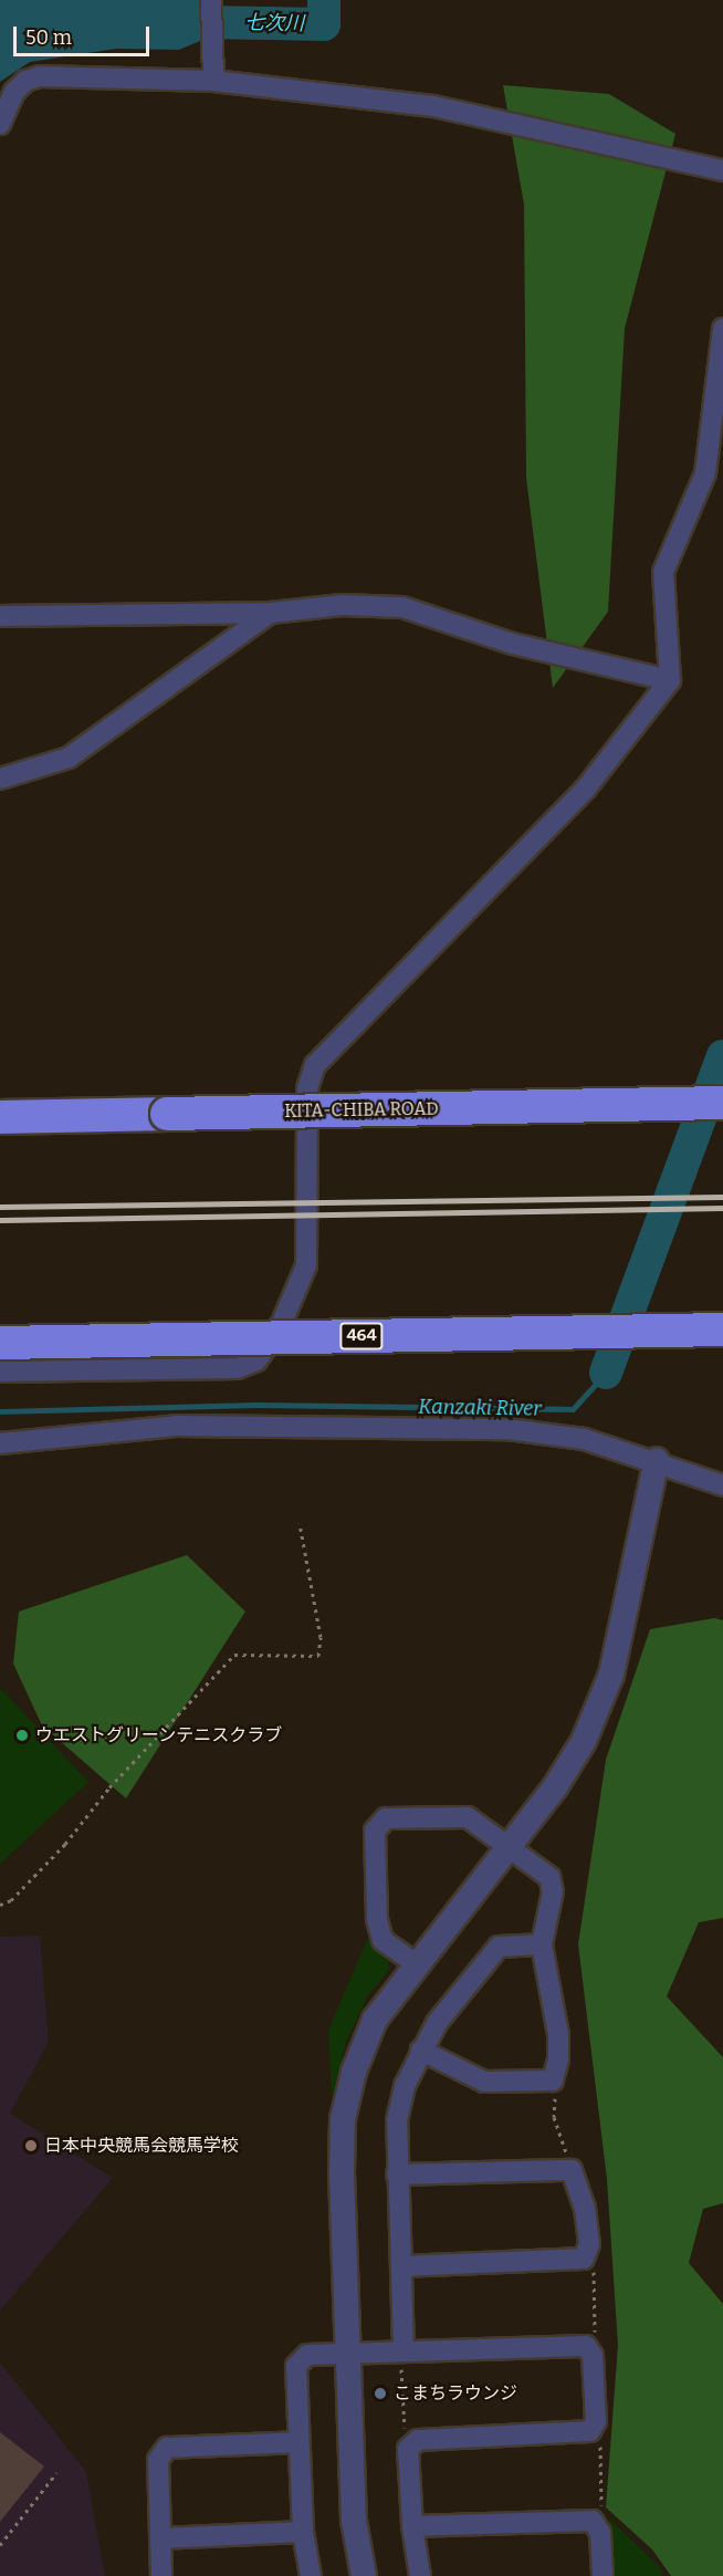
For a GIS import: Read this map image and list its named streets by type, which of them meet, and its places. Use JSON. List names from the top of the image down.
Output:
{
  "streets": {
    "highway": ["KITA-CHIBA ROAD", "464"]
  },
  "water": ["七次川", "Kanzaki River"],
  "places": ["ウエストグリーンテニスクラブ", "日本中央競馬会競馬学校", "こまちラウンジ"],
  "scale_bar": "50 m"
}
